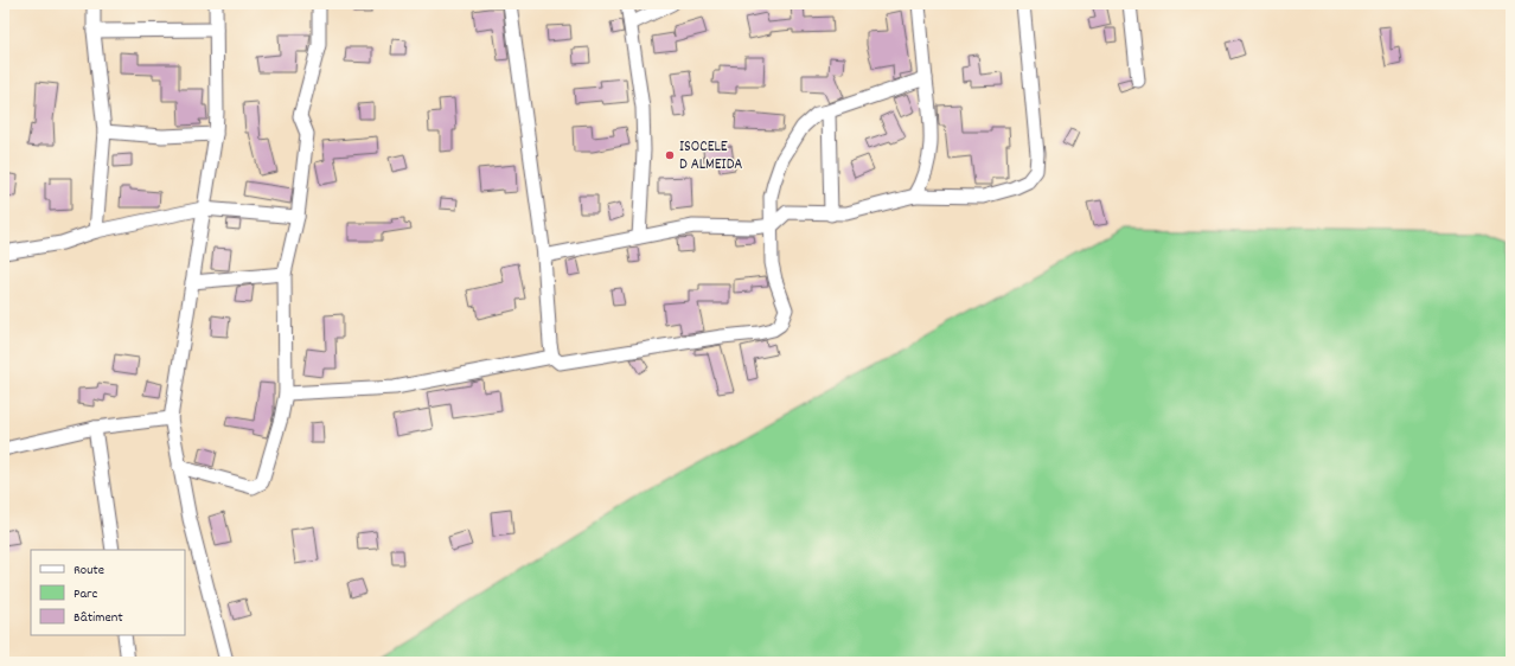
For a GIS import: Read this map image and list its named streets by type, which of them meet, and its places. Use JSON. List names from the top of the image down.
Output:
{
  "places": ["ISOCELE D ALMEIDA"],
  "legend": ["Route", "Parc", "Bâtiment"]
}
